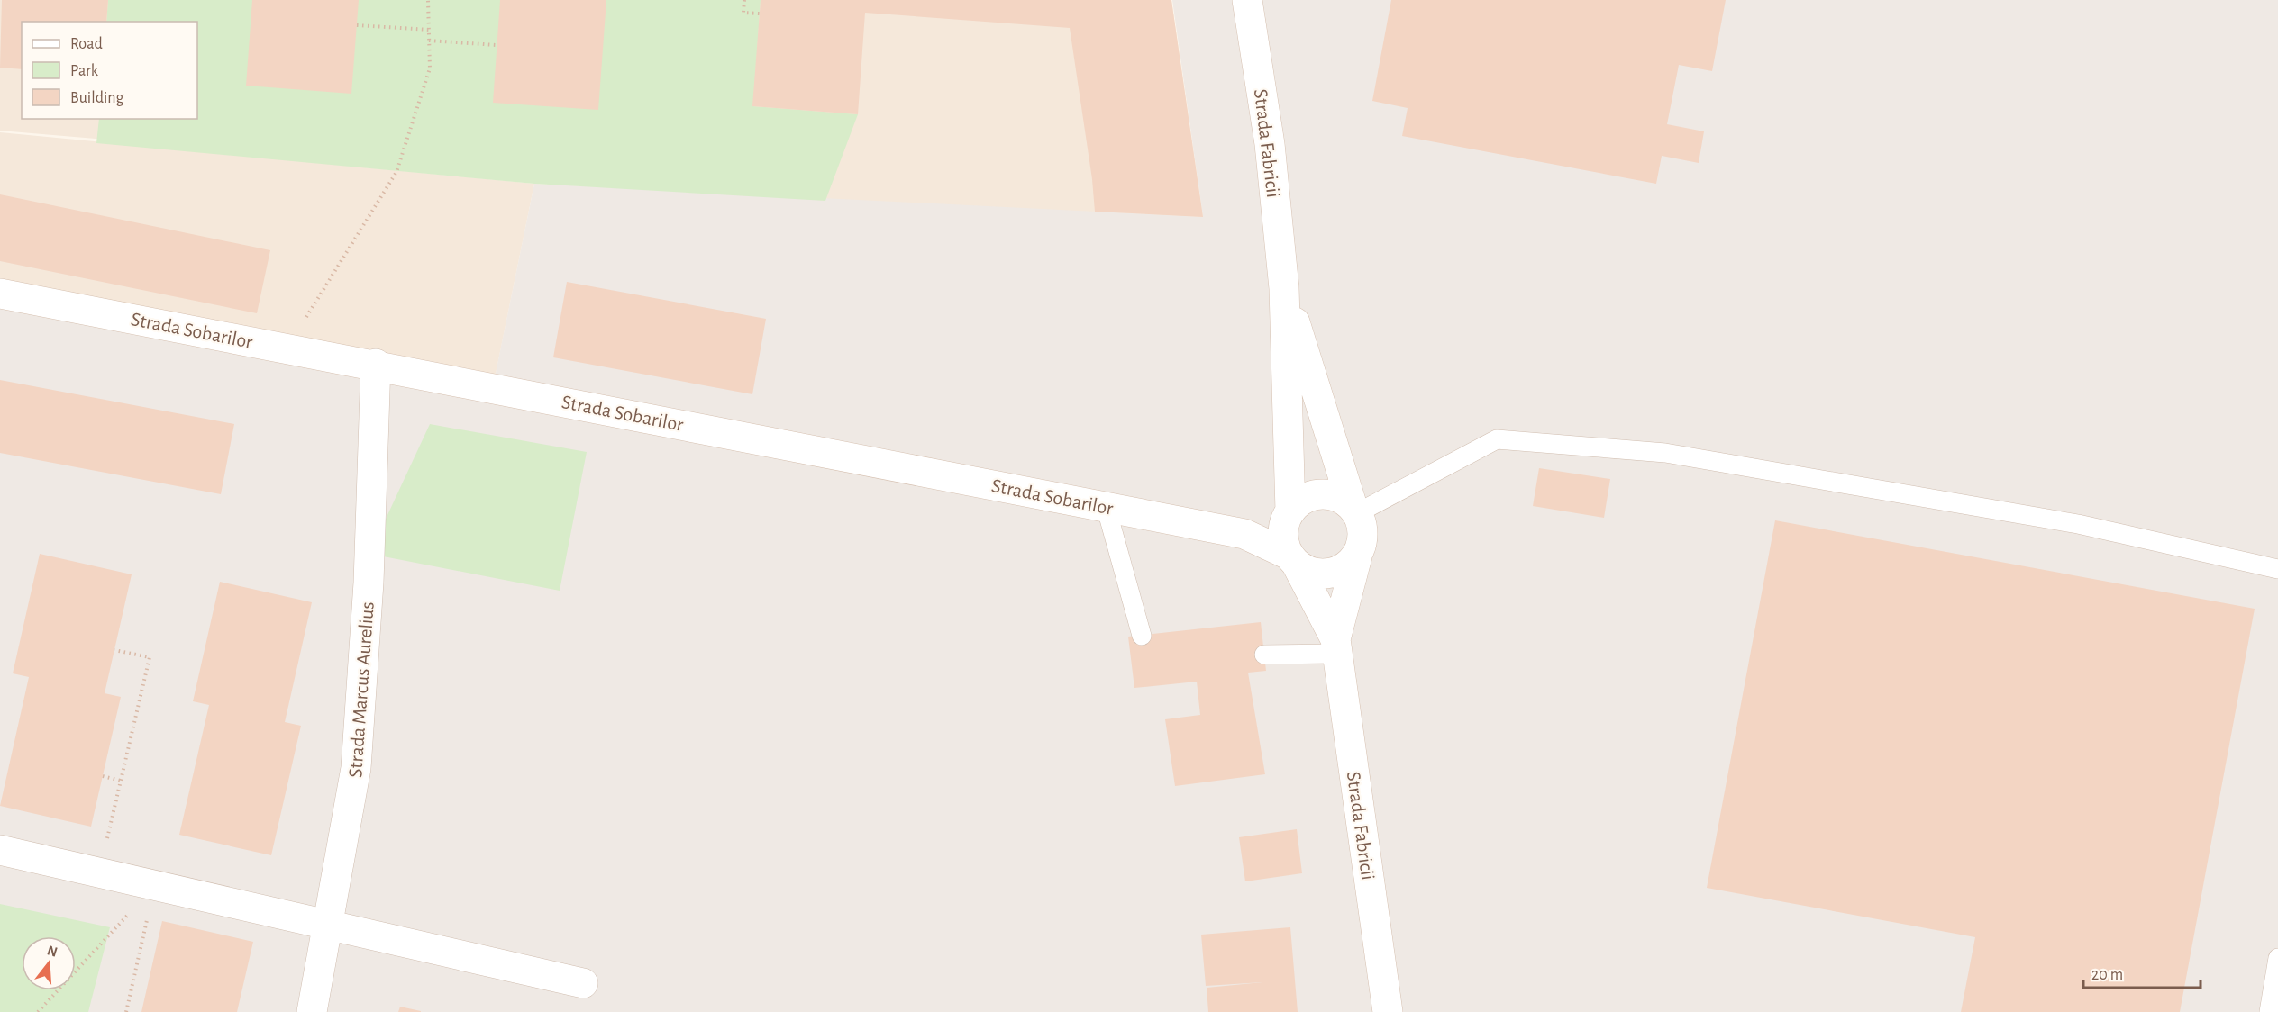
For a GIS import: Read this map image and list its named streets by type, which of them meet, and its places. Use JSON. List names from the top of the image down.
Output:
{
  "streets": {
    "street": ["Strada Fabricii", "Strada Sobarilor", "Strada Marcus Aurelius"]
  },
  "crossings": [
    ["Strada Fabricii", "Strada Sobarilor"],
    ["Strada Sobarilor", "Strada Marcus Aurelius"]
  ],
  "legend": ["Road", "Park", "Building"],
  "scale_bar": "20 m",
  "north": "top"
}
